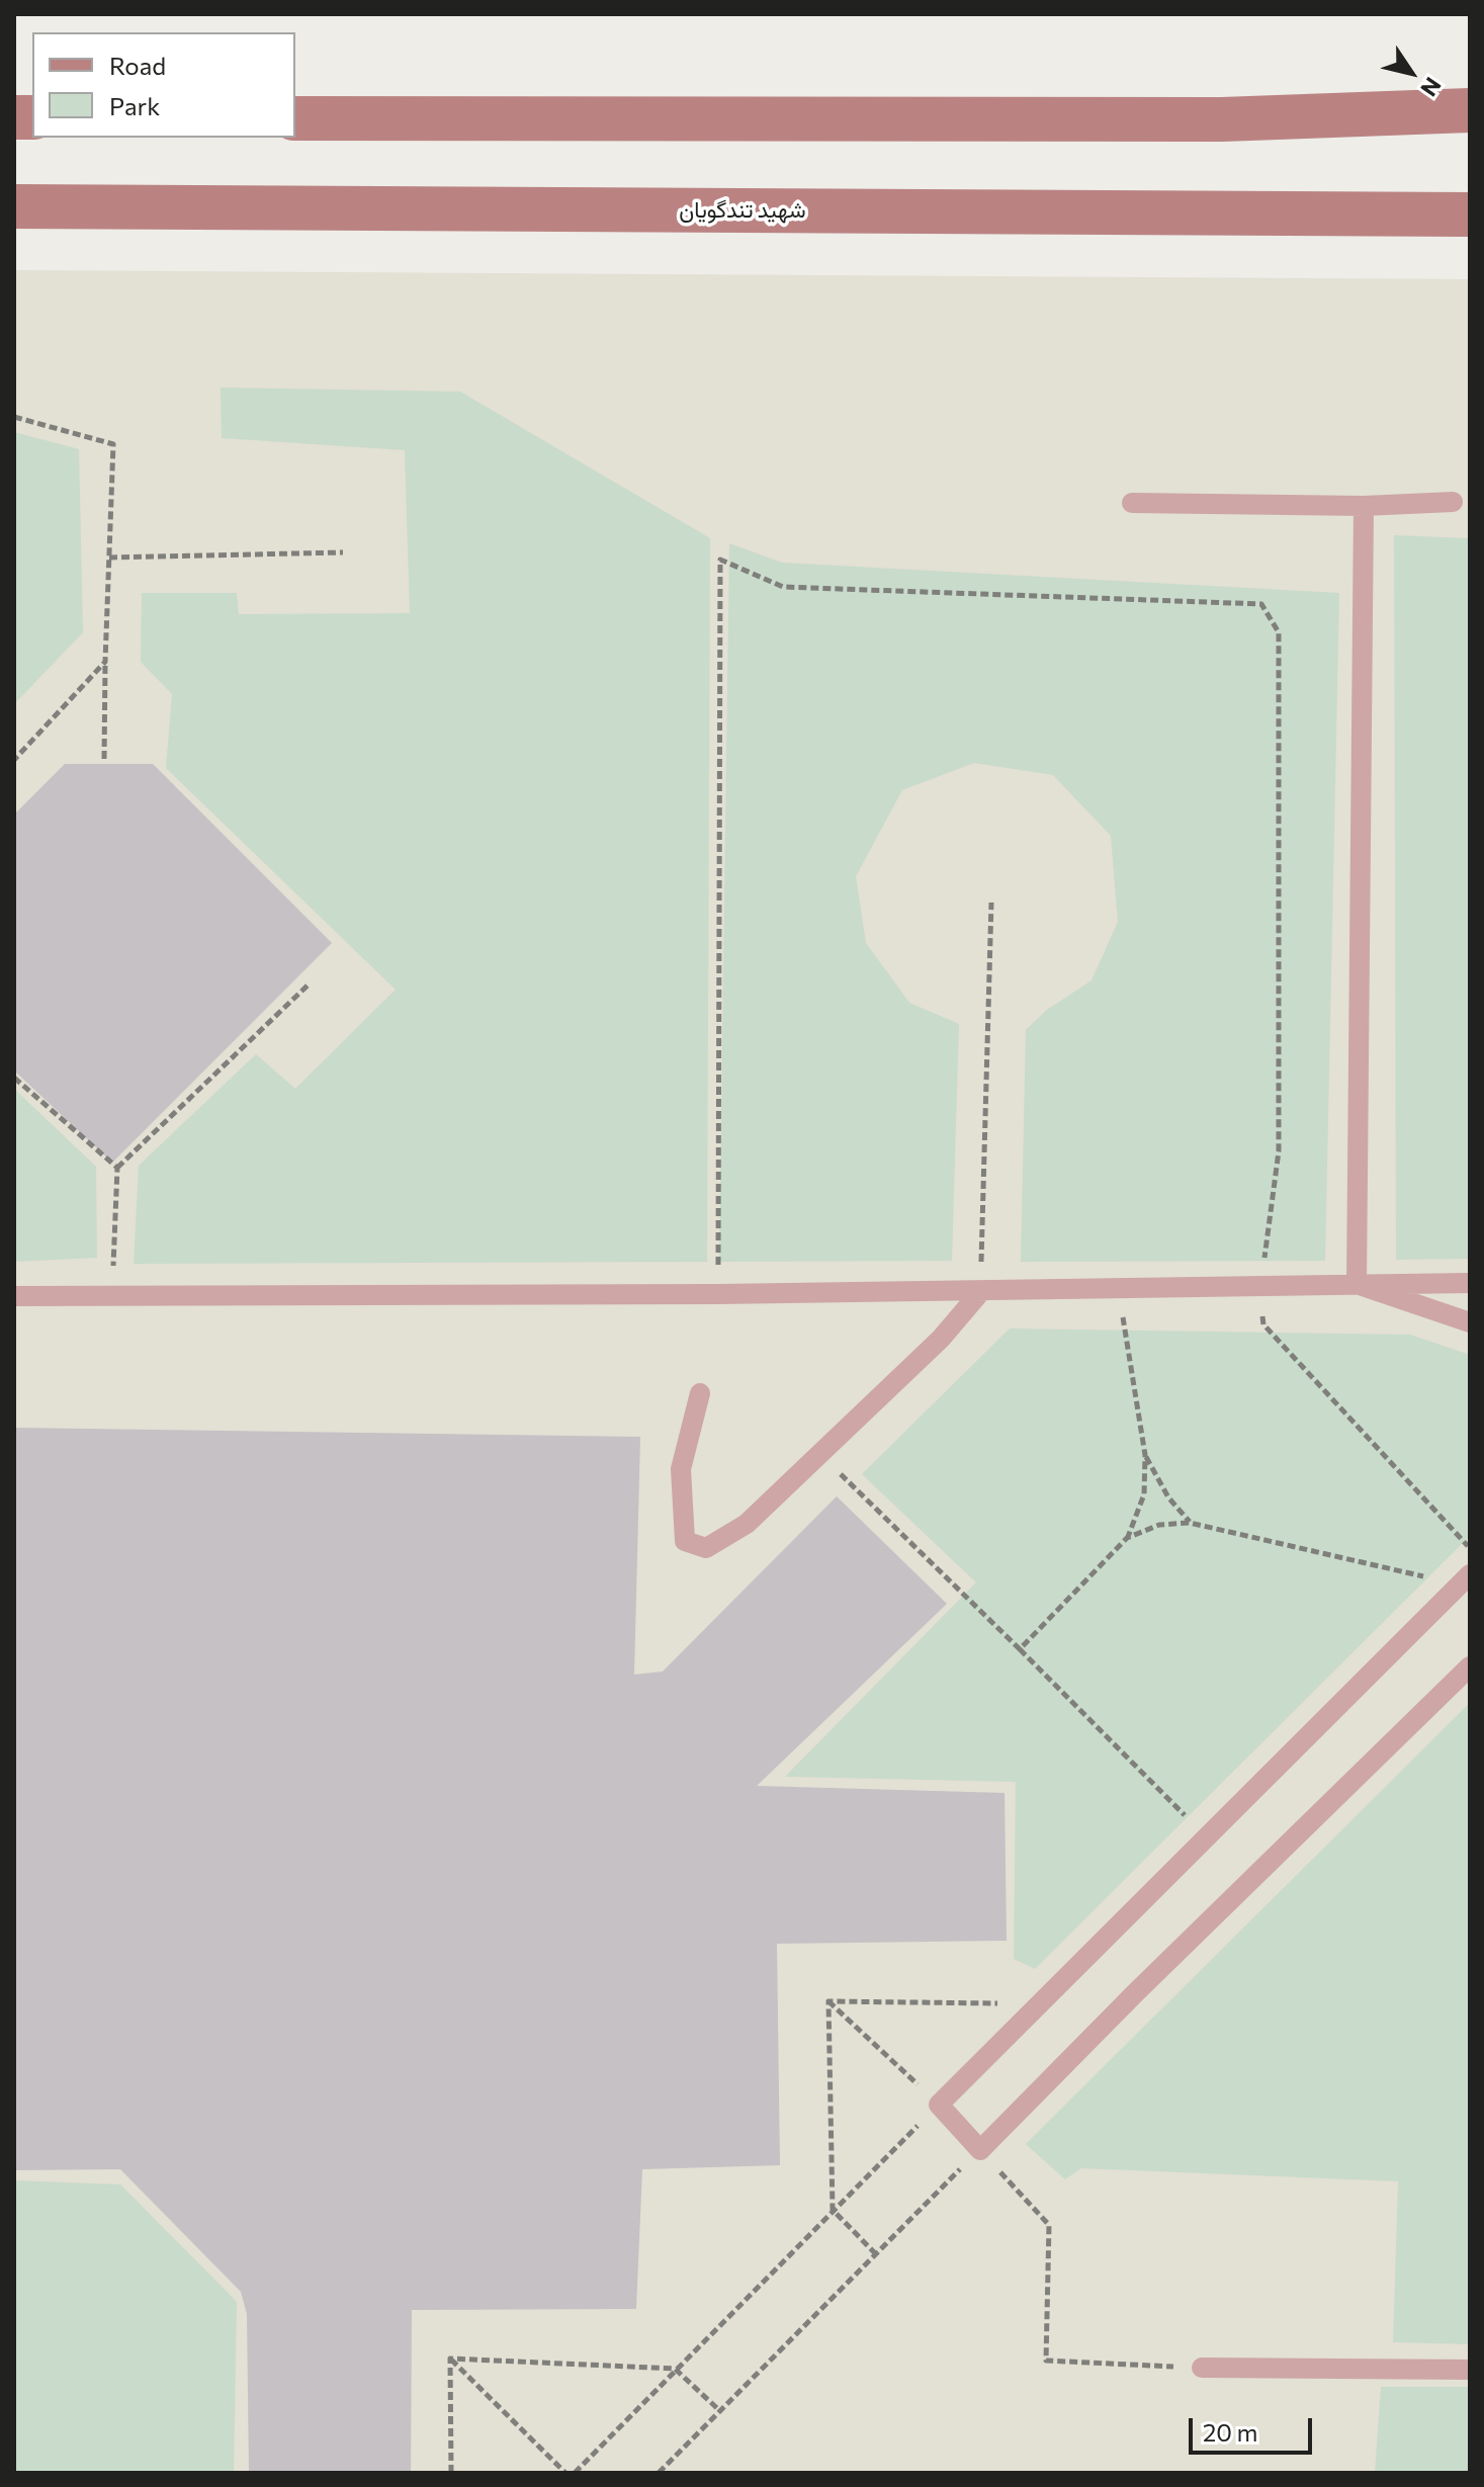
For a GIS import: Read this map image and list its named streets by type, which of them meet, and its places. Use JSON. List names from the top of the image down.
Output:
{
  "streets": {
    "main road": ["شهید تندگویان"]
  },
  "legend": ["Road", "Park"],
  "scale_bar": "20 m",
  "north": "bottom right"
}
